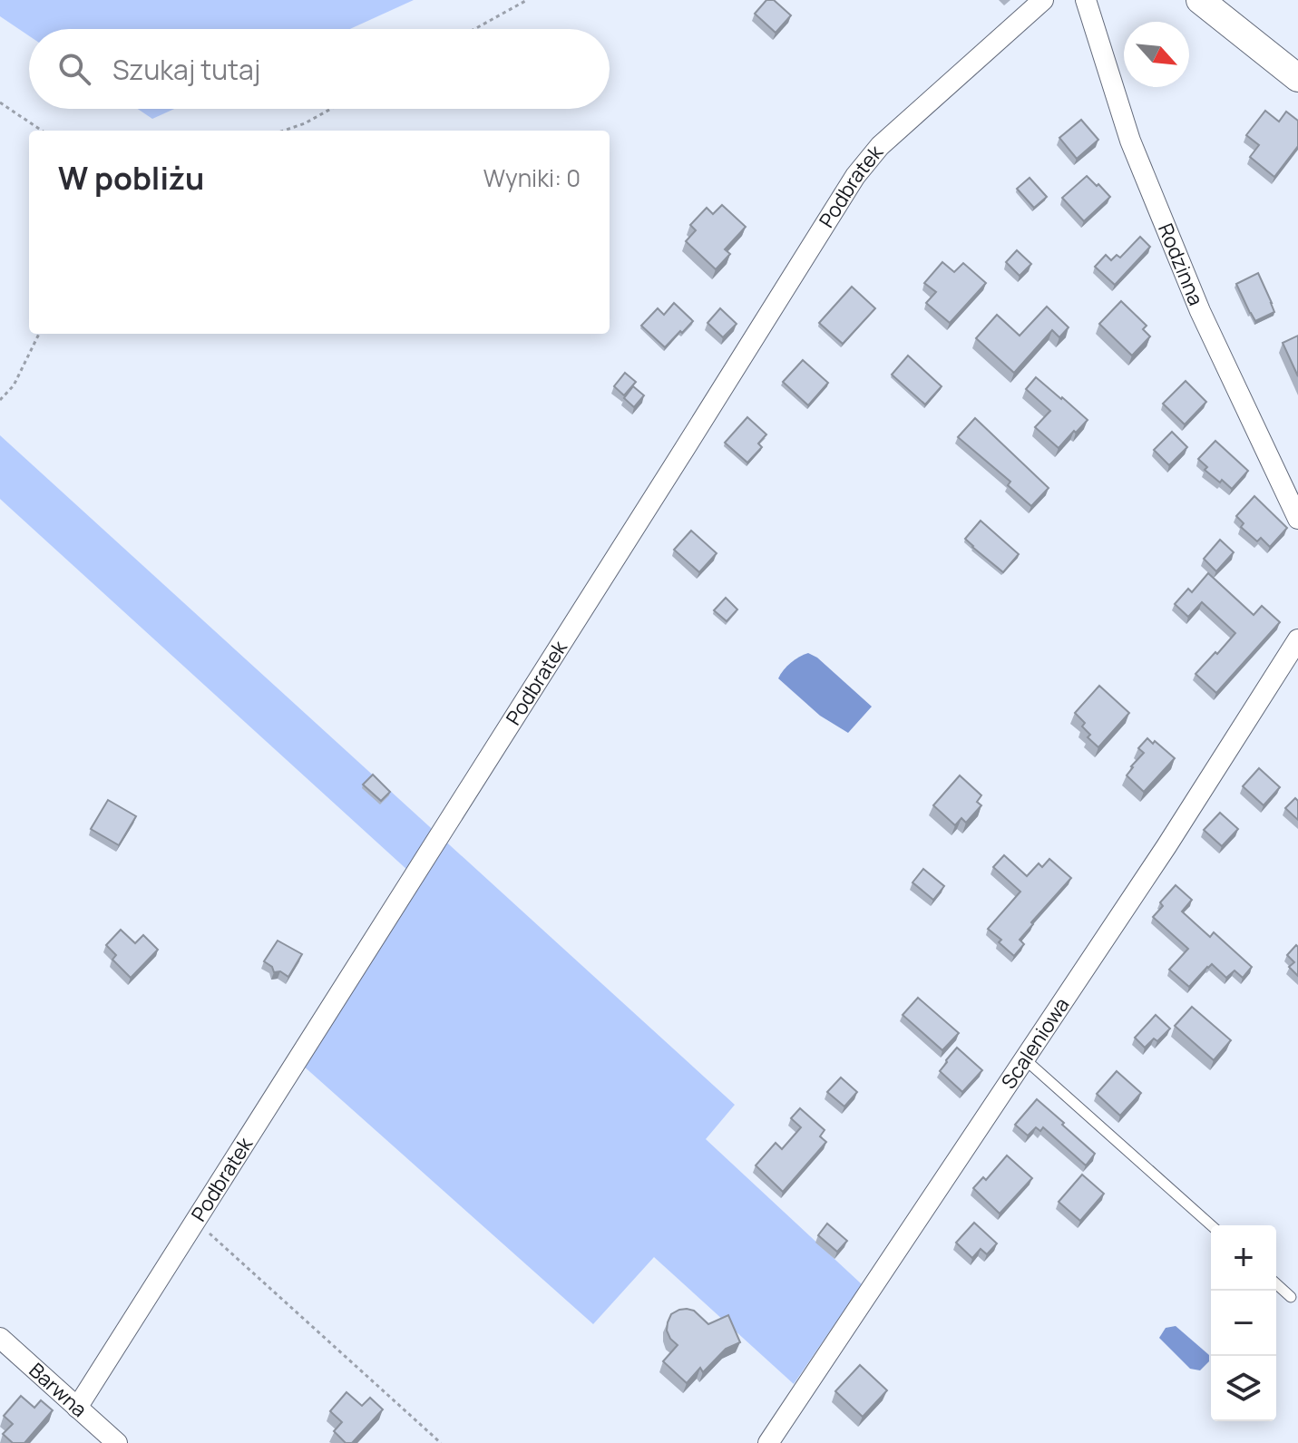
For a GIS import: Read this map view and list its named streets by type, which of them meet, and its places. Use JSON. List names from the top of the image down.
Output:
{
  "streets": {
    "street": [
      "Podbratek",
      "Rodzinna",
      "Scaleniowa",
      "Barwna"
    ]
  },
  "crossings": [
    ["Podbratek", "Barwna"]
  ],
  "north": "bottom right",
  "page": {
    "search": "Szukaj tutaj",
    "heading": ["W pobliżu", "Wyniki: 0"],
    "map_buttons": ["+", "−"]
  }
}
